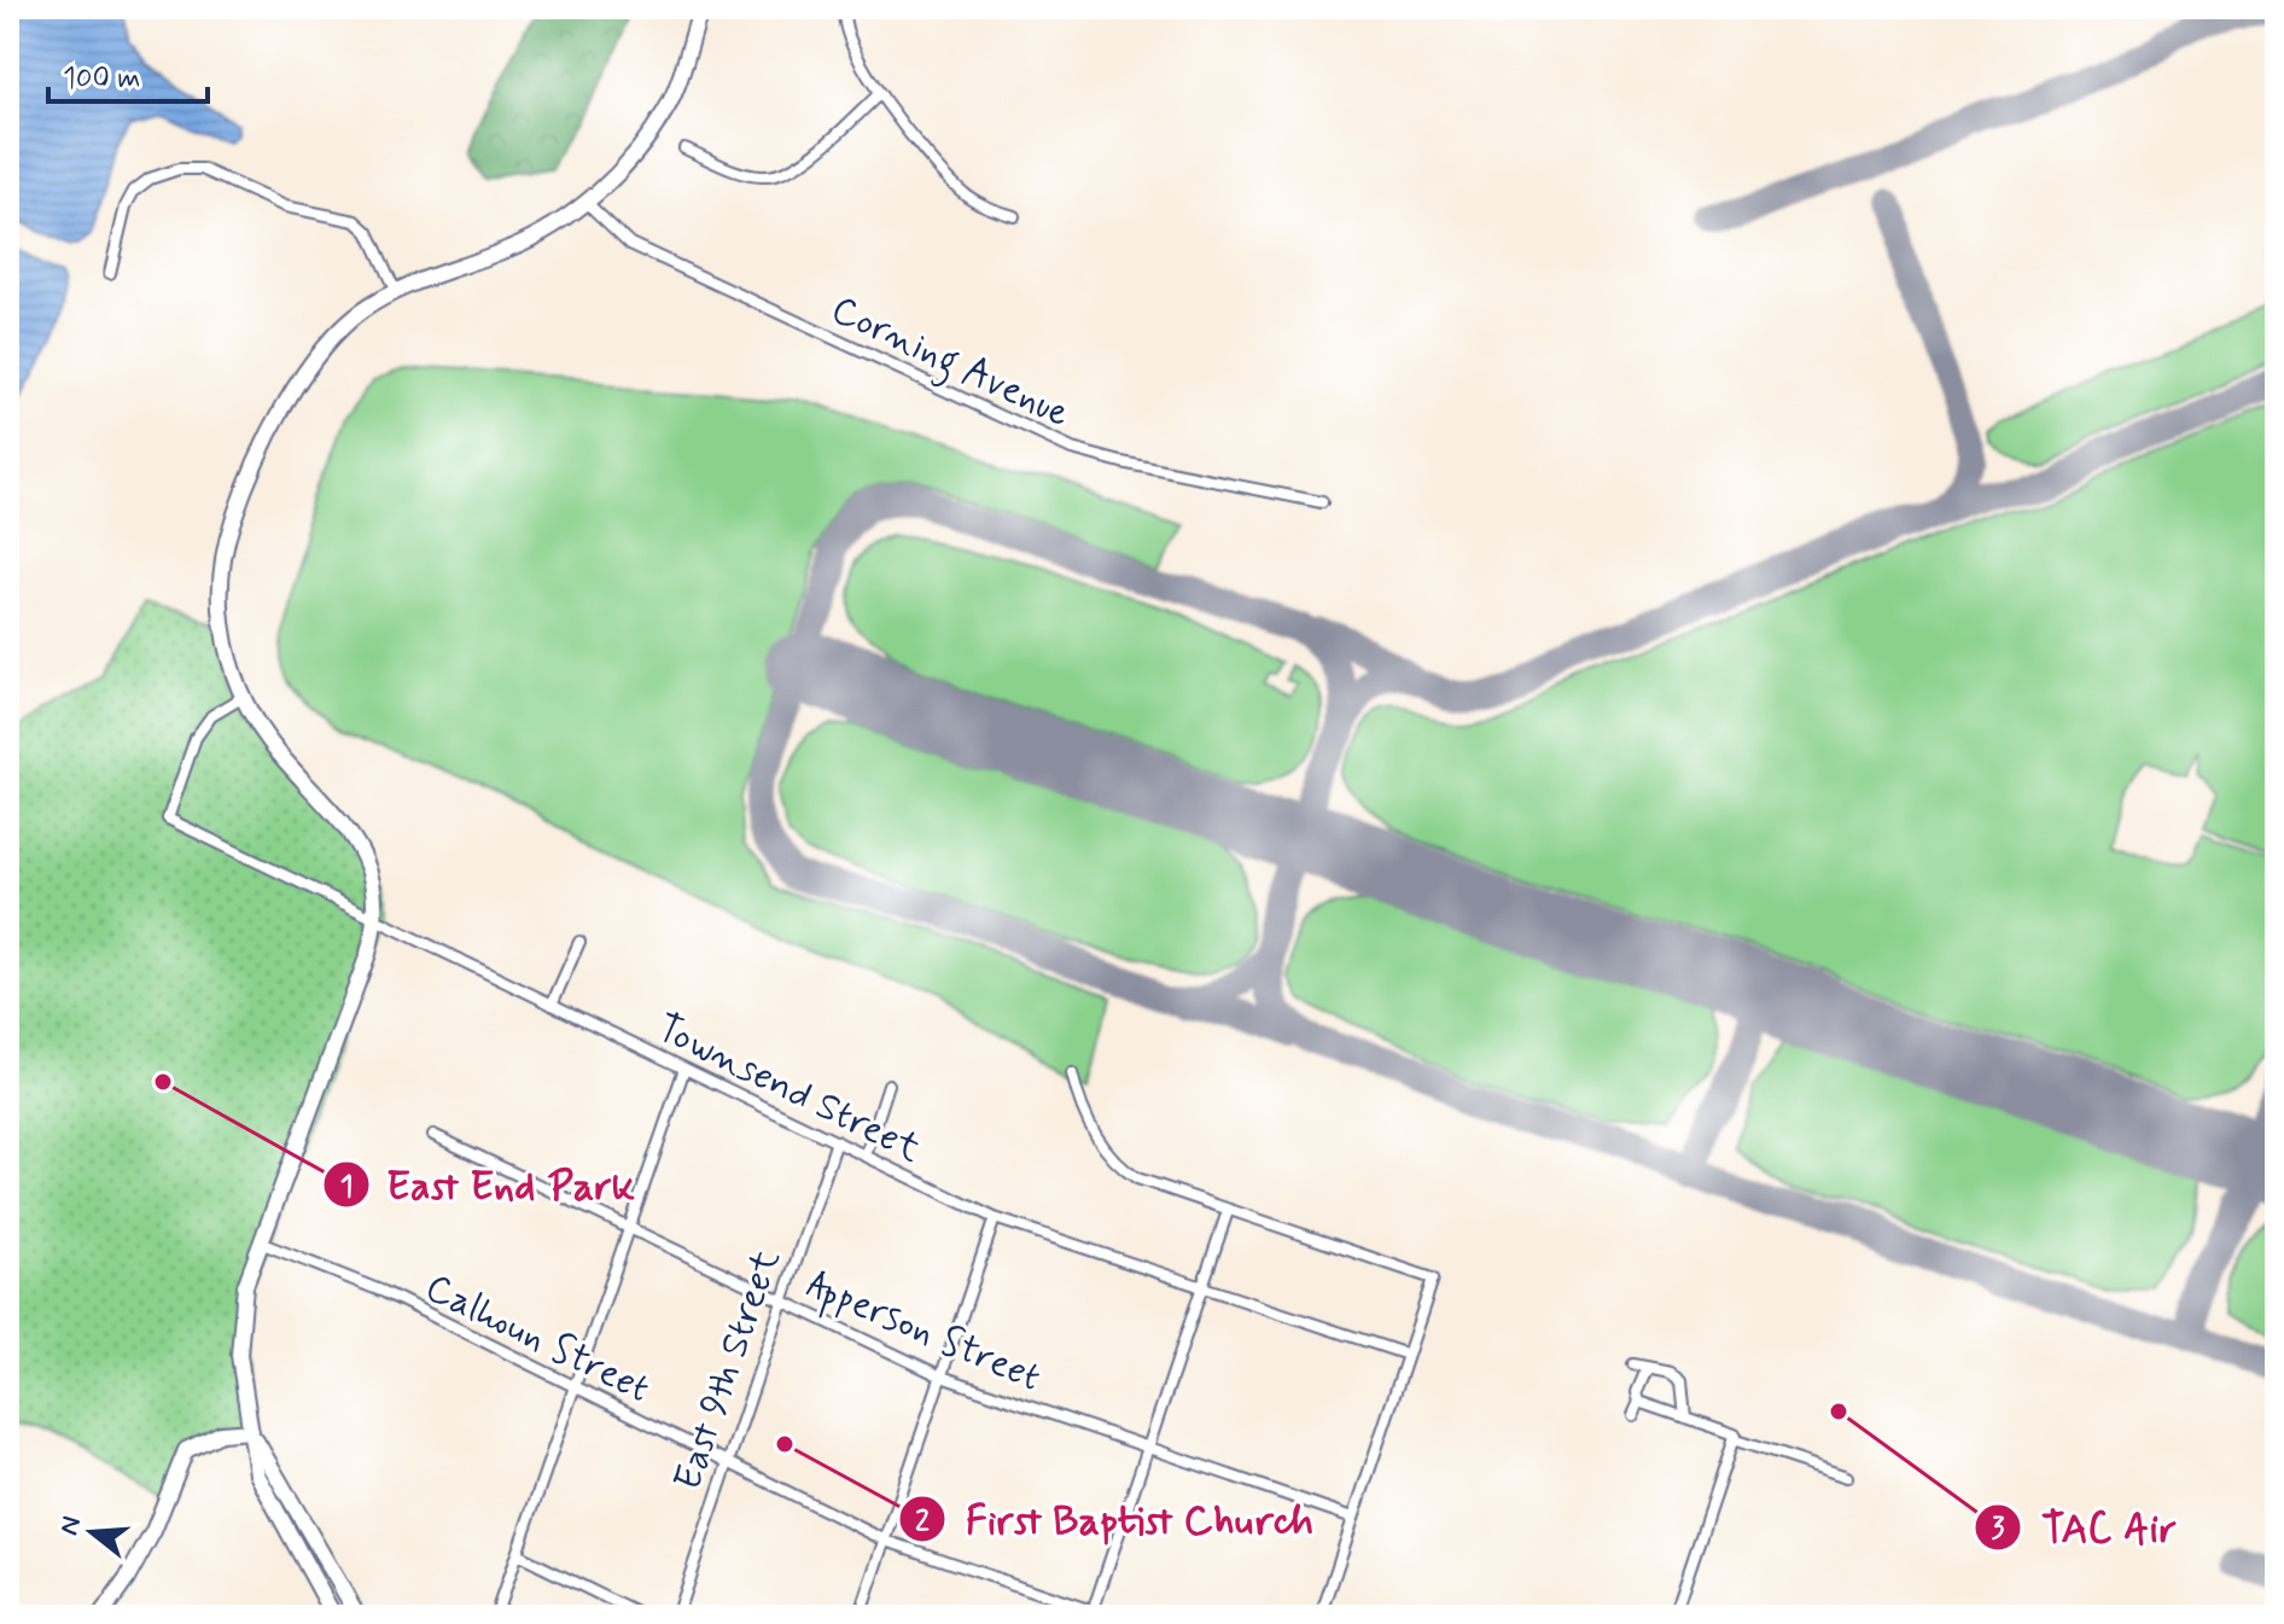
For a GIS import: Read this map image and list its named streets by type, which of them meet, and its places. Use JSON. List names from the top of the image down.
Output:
{
  "streets": {
    "street": [
      "Corning Avenue",
      "Townsend Street",
      "Apperson Street",
      "Calhoun Street",
      "East 9th Street"
    ]
  },
  "crossings": [
    ["Townsend Street", "East 9th Street"],
    ["Apperson Street", "East 9th Street"],
    ["Calhoun Street", "East 9th Street"]
  ],
  "places": ["East End Park", "TAC Air", "First Baptist Church"],
  "scale_bar": "100 m",
  "north": "left"
}
